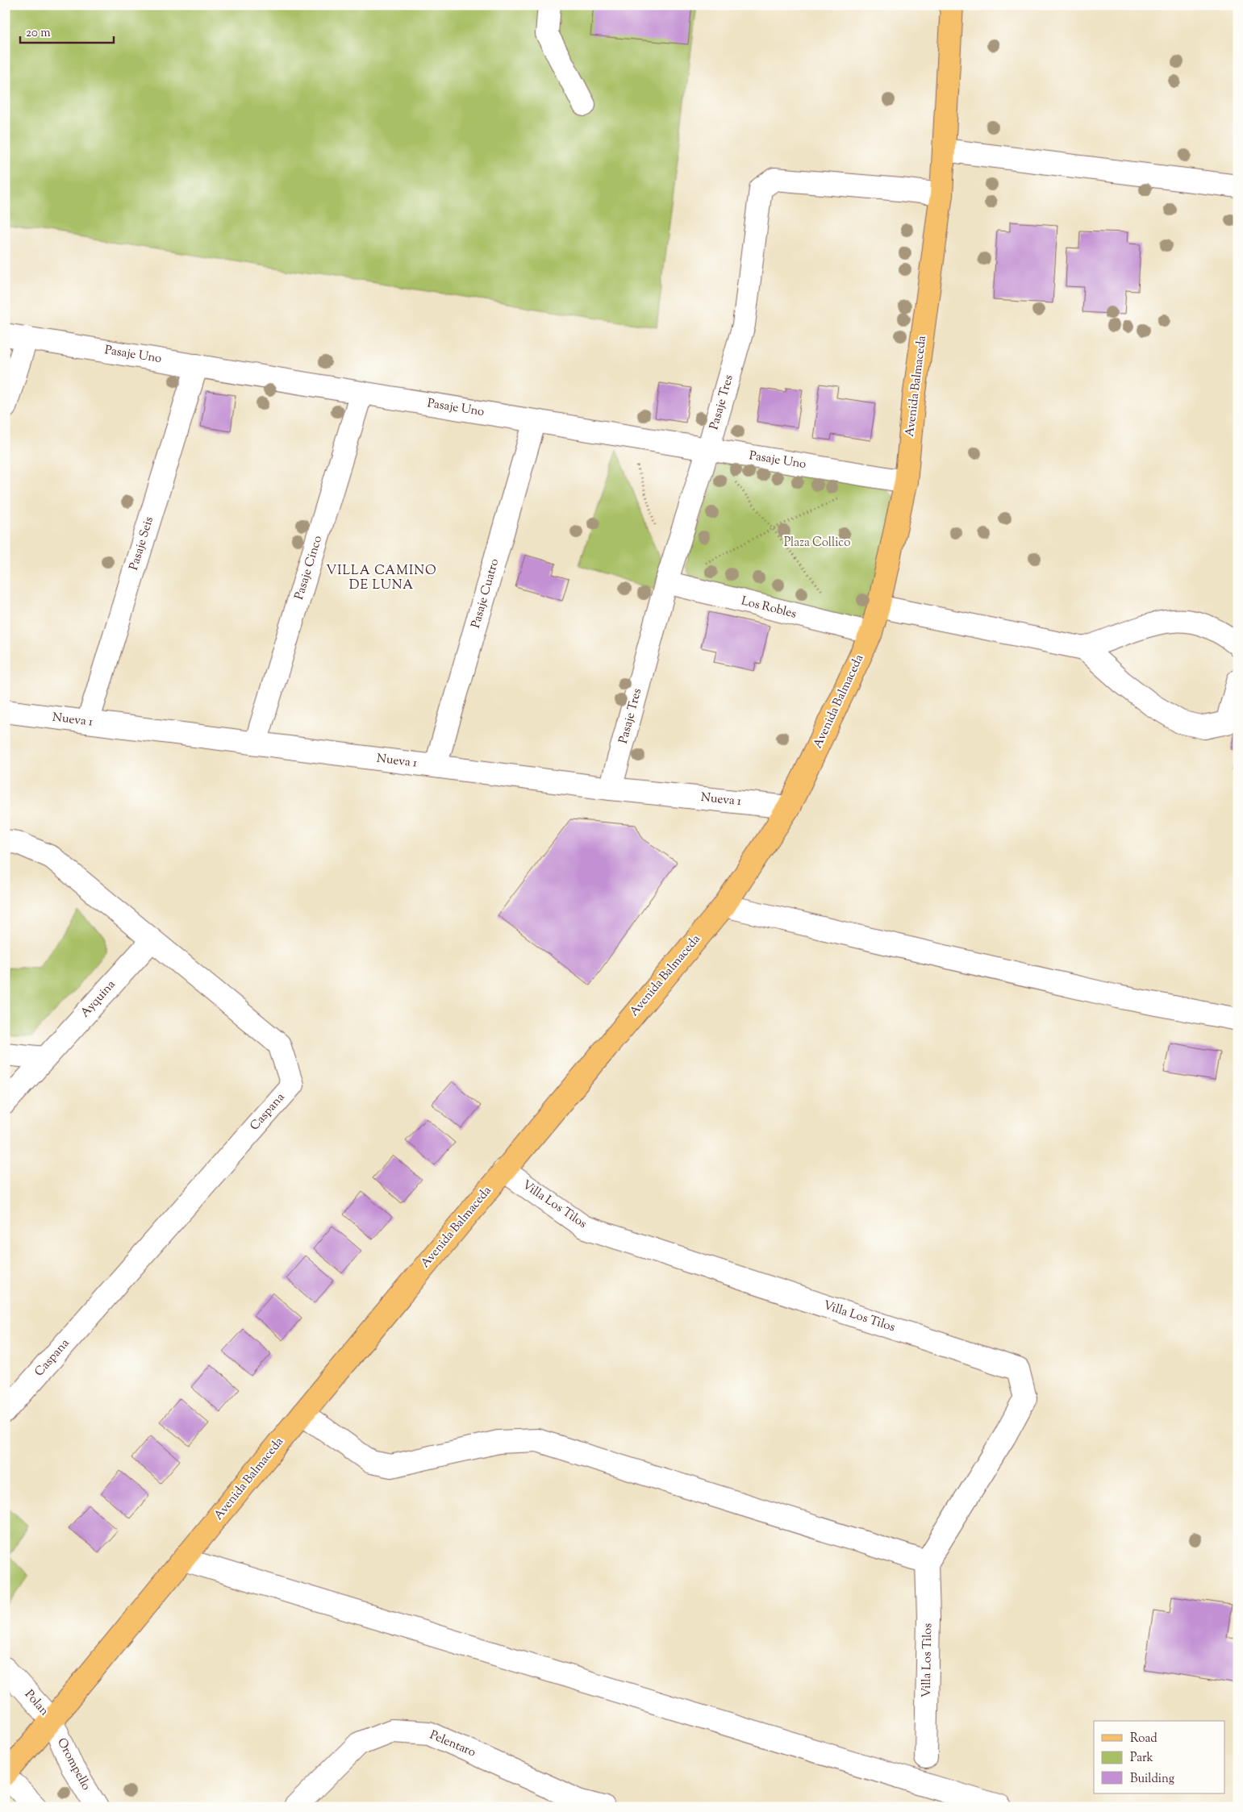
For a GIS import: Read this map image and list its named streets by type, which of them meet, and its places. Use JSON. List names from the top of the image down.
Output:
{
  "streets": {
    "main road": ["Avenida Balmaceda"],
    "street": [
      "Pasaje Uno",
      "Pasaje Tres",
      "Pasaje Seis",
      "Pasaje Cinco",
      "Pasaje Cuatro",
      "Los Robles",
      "Nueva 1",
      "Ayquina",
      "Caspana",
      "Villa Los Tilos",
      "Polan",
      "Pelentaro",
      "Orompello"
    ]
  },
  "crossings": [
    ["Pasaje Uno", "Avenida Balmaceda"],
    ["Pasaje Uno", "Pasaje Tres"],
    ["Pasaje Uno", "Pasaje Seis"],
    ["Pasaje Uno", "Pasaje Cinco"],
    ["Pasaje Uno", "Pasaje Cuatro"],
    ["Avenida Balmaceda", "Pasaje Tres"],
    ["Avenida Balmaceda", "Los Robles"],
    ["Avenida Balmaceda", "Nueva 1"],
    ["Avenida Balmaceda", "Villa Los Tilos"],
    ["Avenida Balmaceda", "Polan"],
    ["Avenida Balmaceda", "Orompello"],
    ["Pasaje Tres", "Los Robles"],
    ["Pasaje Tres", "Nueva 1"],
    ["Pasaje Seis", "Nueva 1"],
    ["Pasaje Cinco", "Nueva 1"],
    ["Pasaje Cuatro", "Nueva 1"],
    ["Ayquina", "Caspana"],
    ["Polan", "Orompello"]
  ],
  "districts": ["VILLA CAMINO DE LUNA"],
  "parks": ["Plaza Collico"],
  "legend": ["Road", "Park", "Building"],
  "scale_bar": "20 m"
}
